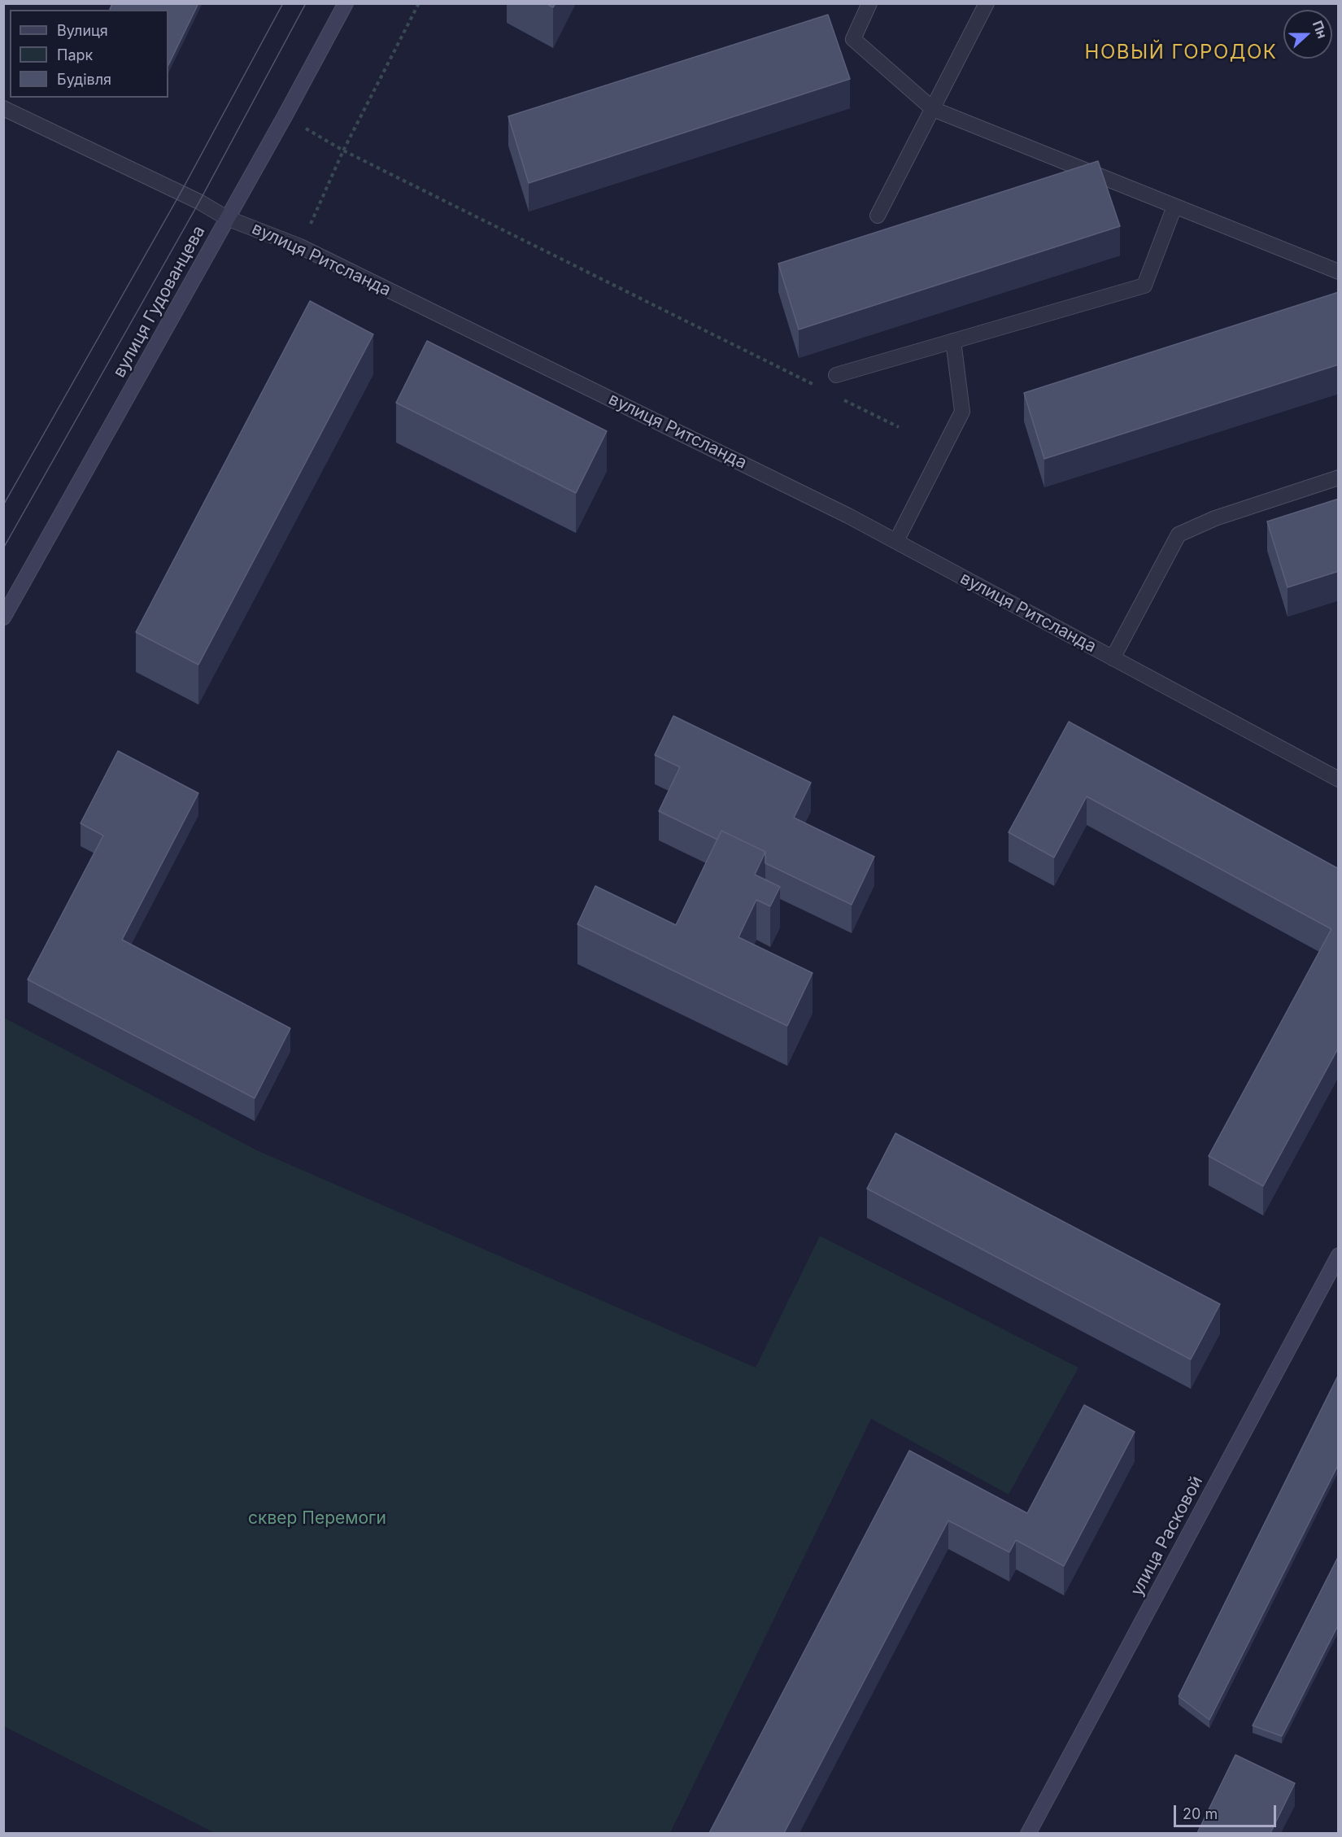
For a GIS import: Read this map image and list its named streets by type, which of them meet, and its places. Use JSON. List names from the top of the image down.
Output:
{
  "streets": {
    "street": ["вулиця Ритсланда", "вулиця Гудованцева", "улица Расковой"]
  },
  "crossings": [
    ["вулиця Ритсланда", "вулиця Гудованцева"]
  ],
  "districts": ["НОВЫЙ ГОРОДОК"],
  "parks": ["сквер Перемоги"],
  "legend": ["Вулиця", "Парк", "Будівля"],
  "scale_bar": "20 m",
  "north": "right"
}
